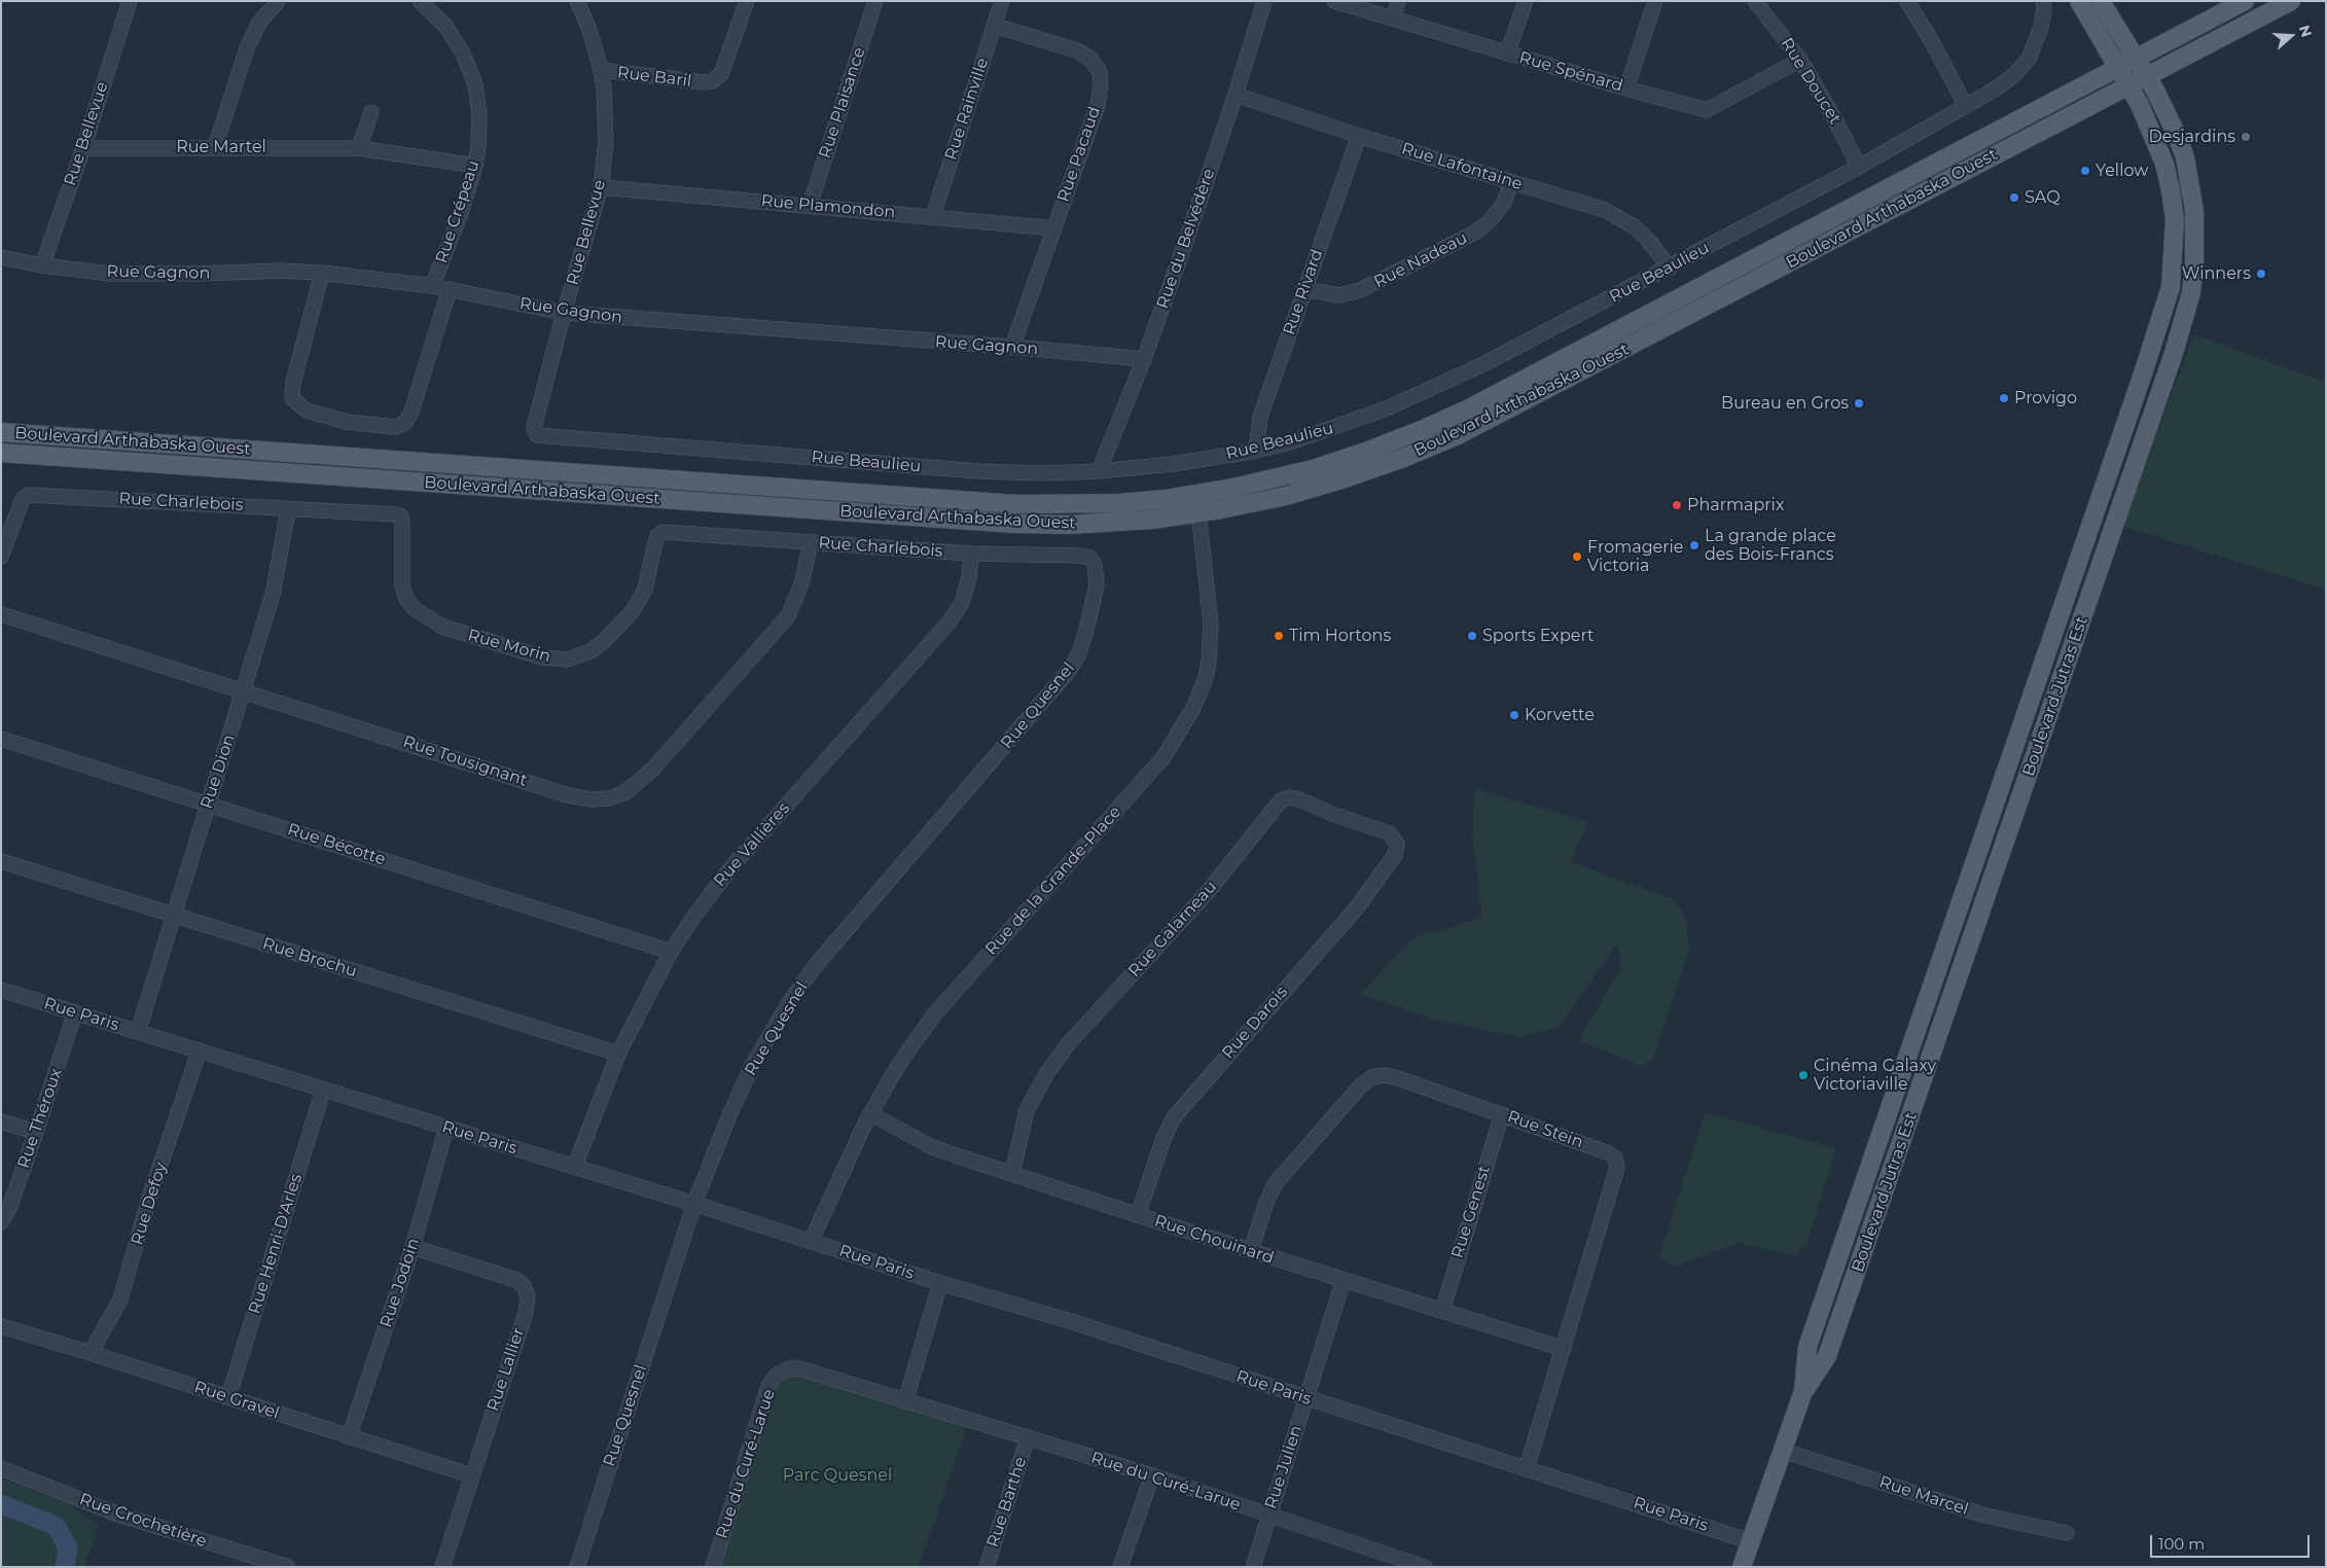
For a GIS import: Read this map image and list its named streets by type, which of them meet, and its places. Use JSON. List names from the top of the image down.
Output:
{
  "streets": {
    "main road": ["Boulevard Arthabaska Ouest", "Boulevard Jutras Est"],
    "street": [
      "Rue Spénard",
      "Rue Baril",
      "Rue Doucet",
      "Rue Plaisance",
      "Rue Rainville",
      "Rue Bellevue",
      "Rue Martel",
      "Rue Pacaud",
      "Rue Lafontaine",
      "Rue Plamondon",
      "Rue Crépeau",
      "Rue du Belvédère",
      "Rue Nadeau",
      "Rue Gagnon",
      "Rue Beaulieu",
      "Rue Rivard",
      "Rue Charlebois",
      "Rue Morin",
      "Rue Quesnel",
      "Rue Tousignant",
      "Rue Dion",
      "Rue Bécotte",
      "Rue Vallières",
      "Rue de la Grande-Place",
      "Rue Galarneau",
      "Rue Brochu",
      "Rue Paris",
      "Rue Darois",
      "Rue Théroux",
      "Rue Stein",
      "Rue Defoy",
      "Rue Genest",
      "Rue Chouinard",
      "Rue Henri-D'Arles",
      "Rue Jodoin",
      "Rue Lallier",
      "Rue Gravel",
      "Rue du Curé-Larue",
      "Rue Julien",
      "Rue Marcel",
      "Rue Barthe",
      "Rue Crochetière"
    ]
  },
  "crossings": [
    ["Rue Spénard", "Rue Doucet"],
    ["Rue Baril", "Rue Bellevue"],
    ["Rue Doucet", "Rue Beaulieu"],
    ["Rue Plaisance", "Rue Plamondon"],
    ["Rue Rainville", "Rue Pacaud"],
    ["Rue Rainville", "Rue Plamondon"],
    ["Rue Bellevue", "Rue Martel"],
    ["Rue Bellevue", "Rue Plamondon"],
    ["Rue Bellevue", "Rue Gagnon"],
    ["Rue Bellevue", "Rue Beaulieu"],
    ["Rue Martel", "Rue Crépeau"],
    ["Rue Pacaud", "Rue Plamondon"],
    ["Rue Pacaud", "Rue Gagnon"],
    ["Rue Lafontaine", "Rue du Belvédère"],
    ["Rue Lafontaine", "Rue Nadeau"],
    ["Rue Lafontaine", "Rue Beaulieu"],
    ["Rue Lafontaine", "Rue Rivard"],
    ["Boulevard Arthabaska Ouest", "Boulevard Jutras Est"],
    ["Boulevard Arthabaska Ouest", "Rue de la Grande-Place"],
    ["Rue Crépeau", "Rue Gagnon"],
    ["Rue du Belvédère", "Rue Gagnon"],
    ["Rue du Belvédère", "Rue Beaulieu"],
    ["Rue Nadeau", "Rue Rivard"],
    ["Rue Gagnon", "Rue Beaulieu"],
    ["Rue Beaulieu", "Rue Rivard"],
    ["Rue Charlebois", "Rue Morin"],
    ["Rue Charlebois", "Rue Quesnel"],
    ["Rue Charlebois", "Rue Tousignant"],
    ["Rue Charlebois", "Rue Dion"],
    ["Rue Charlebois", "Rue Vallières"],
    ["Boulevard Jutras Est", "Rue Paris"],
    ["Boulevard Jutras Est", "Rue Marcel"],
    ["Rue Quesnel", "Rue Paris"],
    ["Rue Tousignant", "Rue Dion"],
    ["Rue Dion", "Rue Bécotte"],
    ["Rue Dion", "Rue Brochu"],
    ["Rue Dion", "Rue Paris"],
    ["Rue Bécotte", "Rue Vallières"],
    ["Rue Vallières", "Rue Brochu"],
    ["Rue Vallières", "Rue Paris"],
    ["Rue de la Grande-Place", "Rue Paris"],
    ["Rue de la Grande-Place", "Rue Chouinard"],
    ["Rue Galarneau", "Rue Darois"],
    ["Rue Galarneau", "Rue Chouinard"],
    ["Rue Paris", "Rue Théroux"],
    ["Rue Paris", "Rue Stein"],
    ["Rue Paris", "Rue Defoy"],
    ["Rue Paris", "Rue Henri-D'Arles"],
    ["Rue Paris", "Rue Jodoin"],
    ["Rue Paris", "Rue Julien"],
    ["Rue Darois", "Rue Chouinard"],
    ["Rue Stein", "Rue Genest"],
    ["Rue Stein", "Rue Chouinard"],
    ["Rue Defoy", "Rue Gravel"],
    ["Rue Genest", "Rue Chouinard"],
    ["Rue Chouinard", "Rue Julien"],
    ["Rue Henri-D'Arles", "Rue Gravel"],
    ["Rue Jodoin", "Rue Lallier"],
    ["Rue Jodoin", "Rue Gravel"],
    ["Rue Lallier", "Rue Gravel"],
    ["Rue du Curé-Larue", "Rue Julien"],
    ["Rue du Curé-Larue", "Rue Barthe"]
  ],
  "parks": ["Parc Quesnel"],
  "places": [
    "Desjardins",
    "Yellow",
    "SAQ",
    "Winners",
    "Provigo",
    "Bureau en Gros",
    "Pharmaprix",
    "La grande place des Bois-Francs",
    "Fromagerie Victoria",
    "Tim Hortons",
    "Sports Expert",
    "Korvette",
    "Cinéma Galaxy Victoriaville"
  ],
  "scale_bar": "100 m",
  "north": "right"
}
